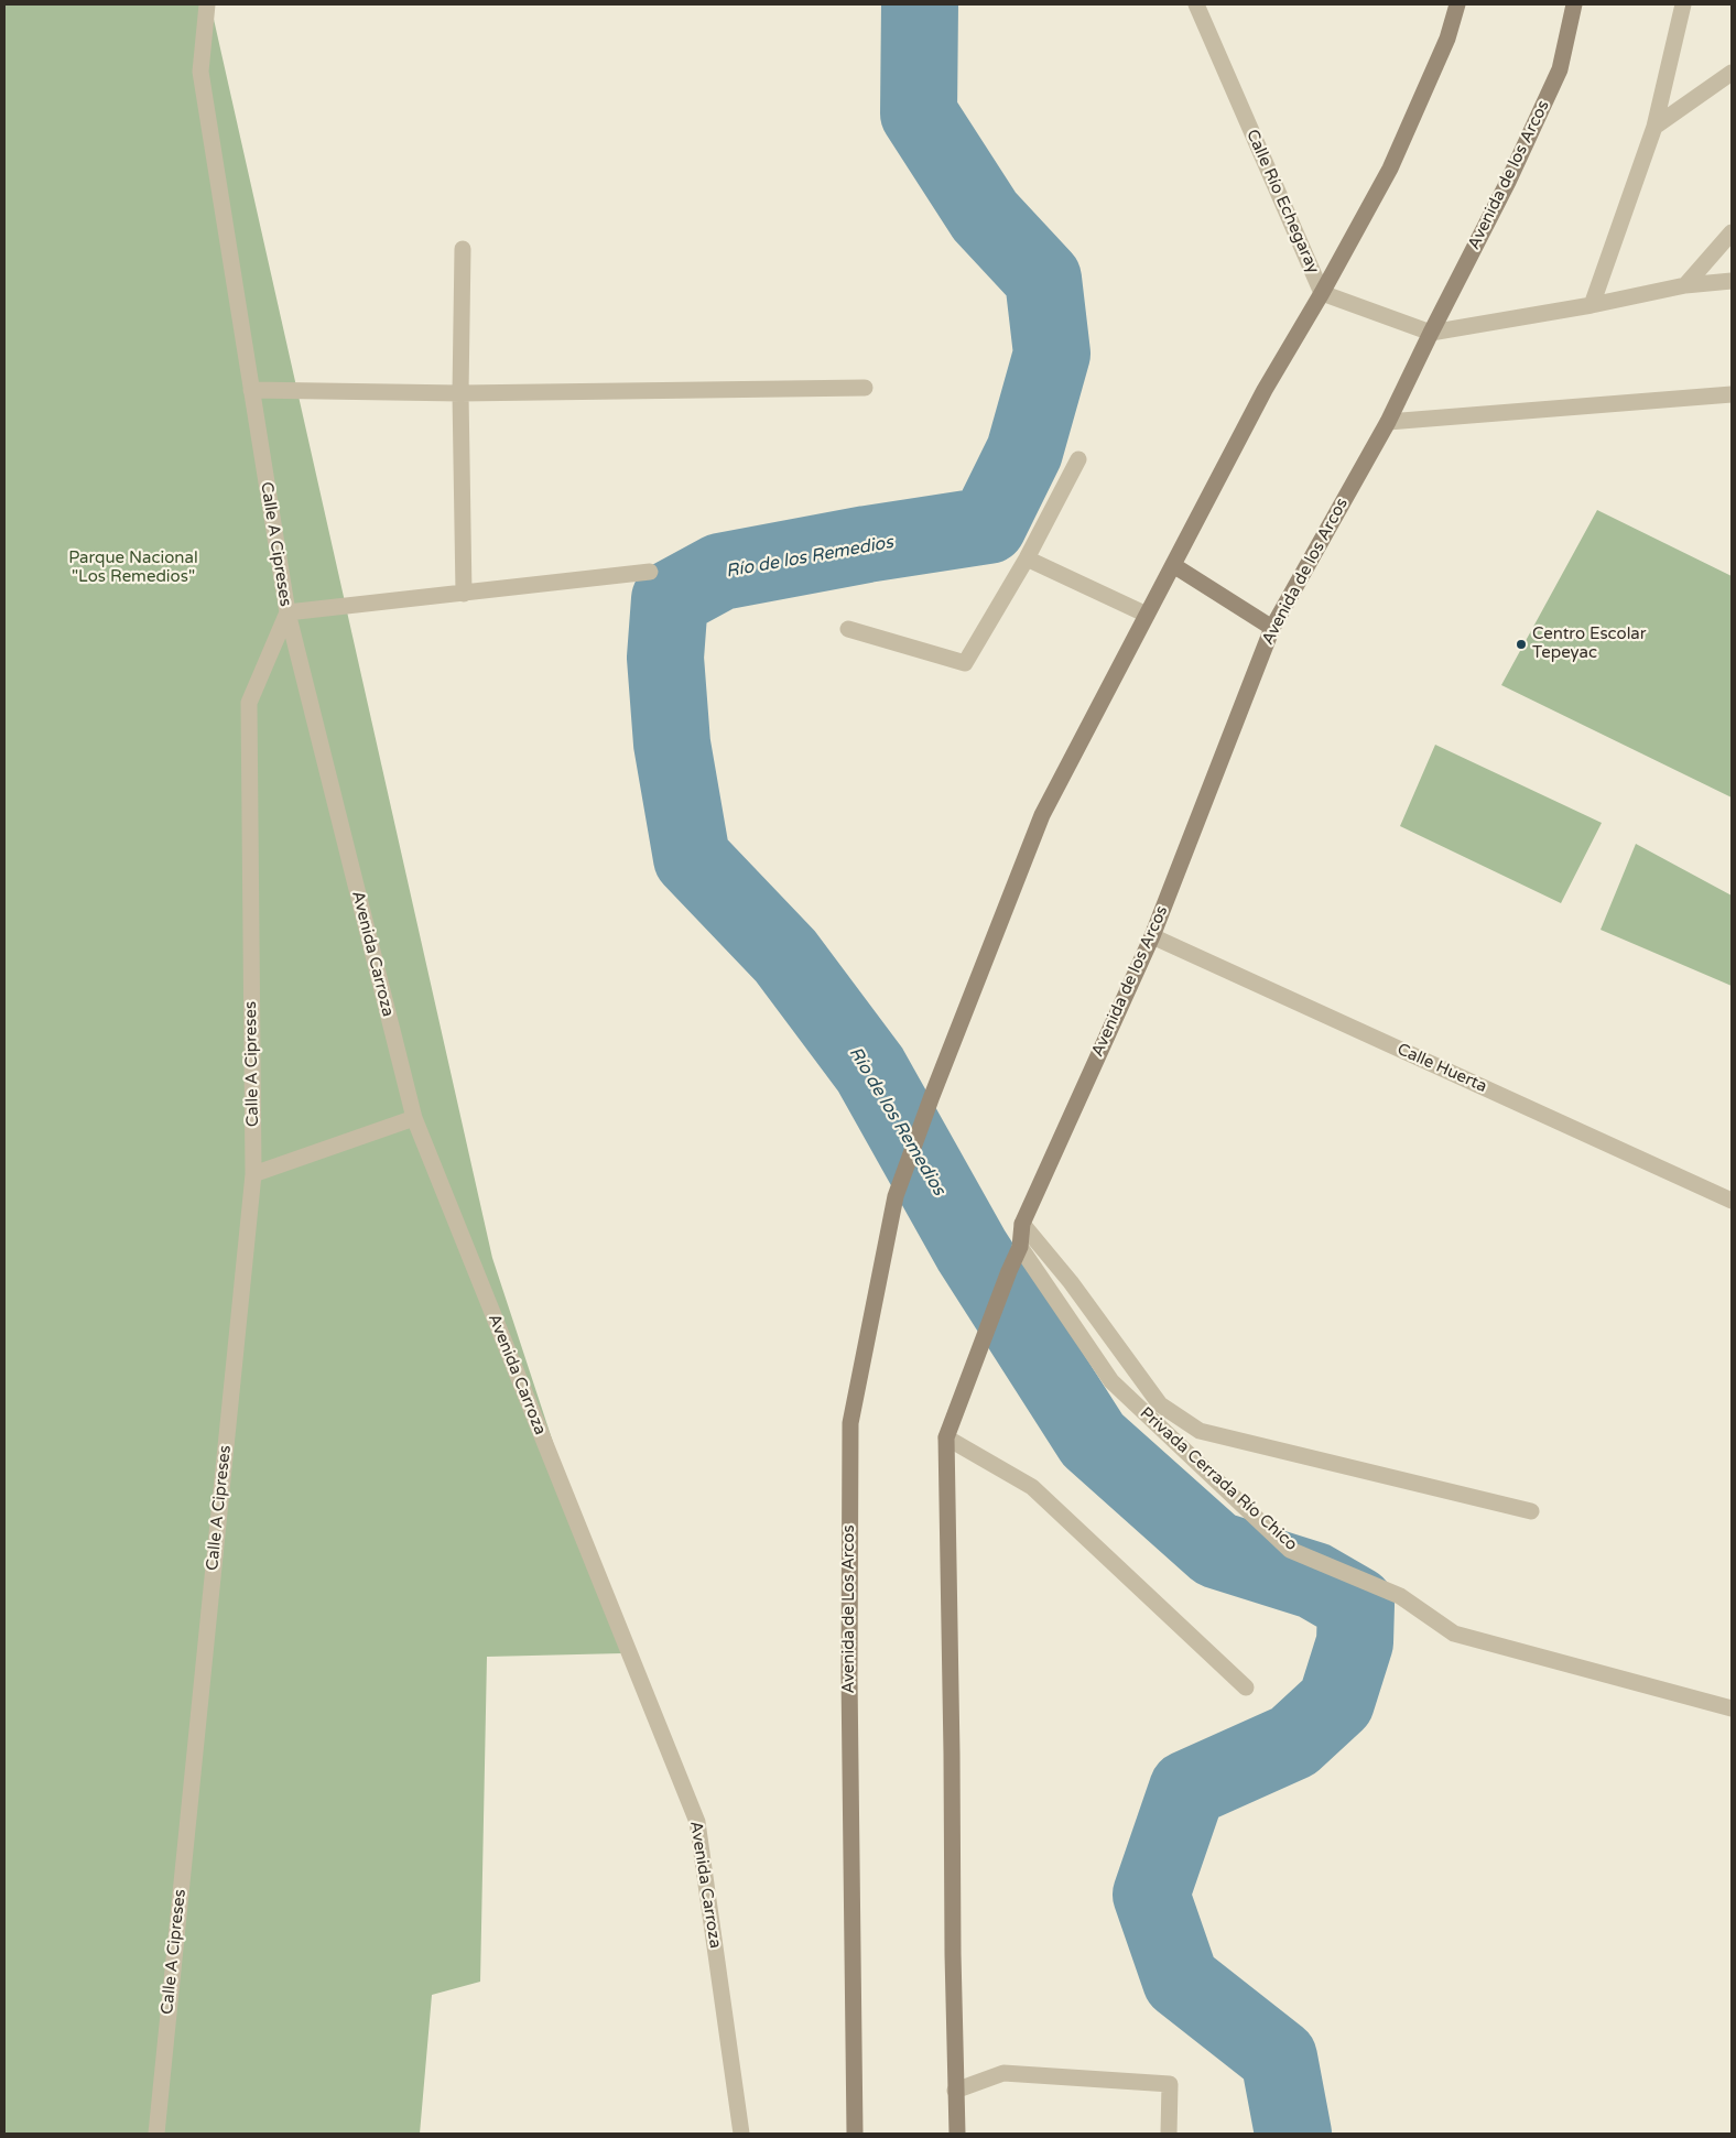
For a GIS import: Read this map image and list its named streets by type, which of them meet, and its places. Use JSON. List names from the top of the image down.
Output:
{
  "streets": {
    "main road": ["Avenida de los Arcos", "Avenida de Los Arcos"],
    "street": [
      "Calle Río Echegaray",
      "Calle A Cipreses",
      "Avenida Carroza",
      "Calle Huerta",
      "Privada Cerrada Río Chico"
    ]
  },
  "crossings": [
    ["Avenida de los Arcos", "Calle Río Echegaray"],
    ["Avenida de los Arcos", "Calle Huerta"],
    ["Avenida de los Arcos", "Privada Cerrada Río Chico"],
    ["Calle A Cipreses", "Avenida Carroza"]
  ],
  "water": ["Río de los Remedios"],
  "parks": ["Parque Nacional \"Los Remedios\""],
  "places": ["Centro Escolar Tepeyac"]
}
